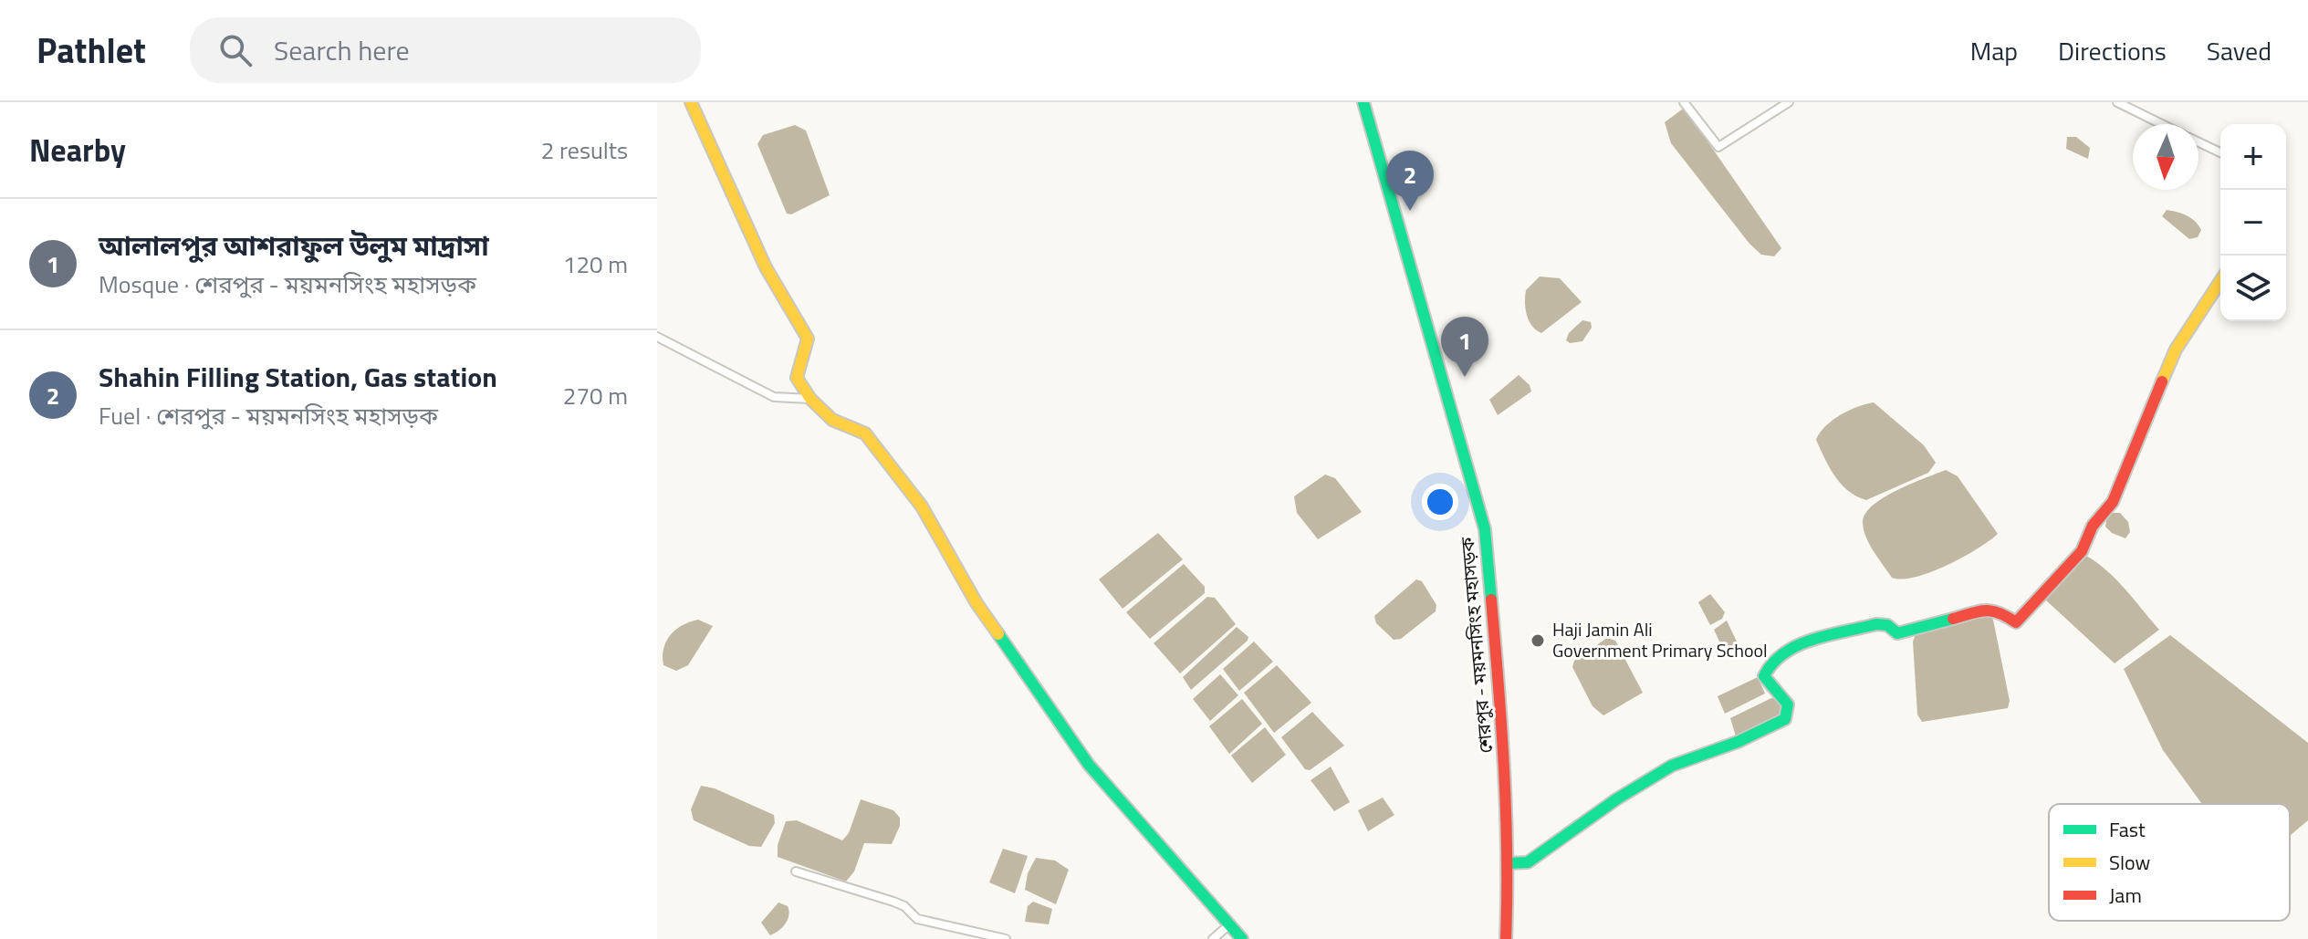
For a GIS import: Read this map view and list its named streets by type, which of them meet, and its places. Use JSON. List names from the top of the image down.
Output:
{
  "streets": {
    "street": ["শেরপুর - ময়মনসিংহ মহাসড়ক"]
  },
  "places": ["Haji Jamin Ali Government Primary School"],
  "legend": ["Fast", "Slow", "Jam"],
  "north": "bottom",
  "page": {
    "header": "Pathlet",
    "search": "Search here",
    "nav": ["Map", "Directions", "Saved"],
    "heading": ["Nearby", "2 results"],
    "map_buttons": ["+", "−"],
    "pins": ["2", "1"],
    "list": [
      {
        "mark": "1",
        "name": "আলালপুর আশরাফুল উলুম মাদ্রাসা",
        "note": "Mosque · শেরপুর - ময়মনসিংহ মহাসড়ক",
        "value": "120 m"
      },
      {
        "mark": "2",
        "name": "Shahin Filling Station, Gas station",
        "note": "Fuel · শেরপুর - ময়মনসিংহ মহাসড়ক",
        "value": "270 m"
      }
    ]
  }
}
